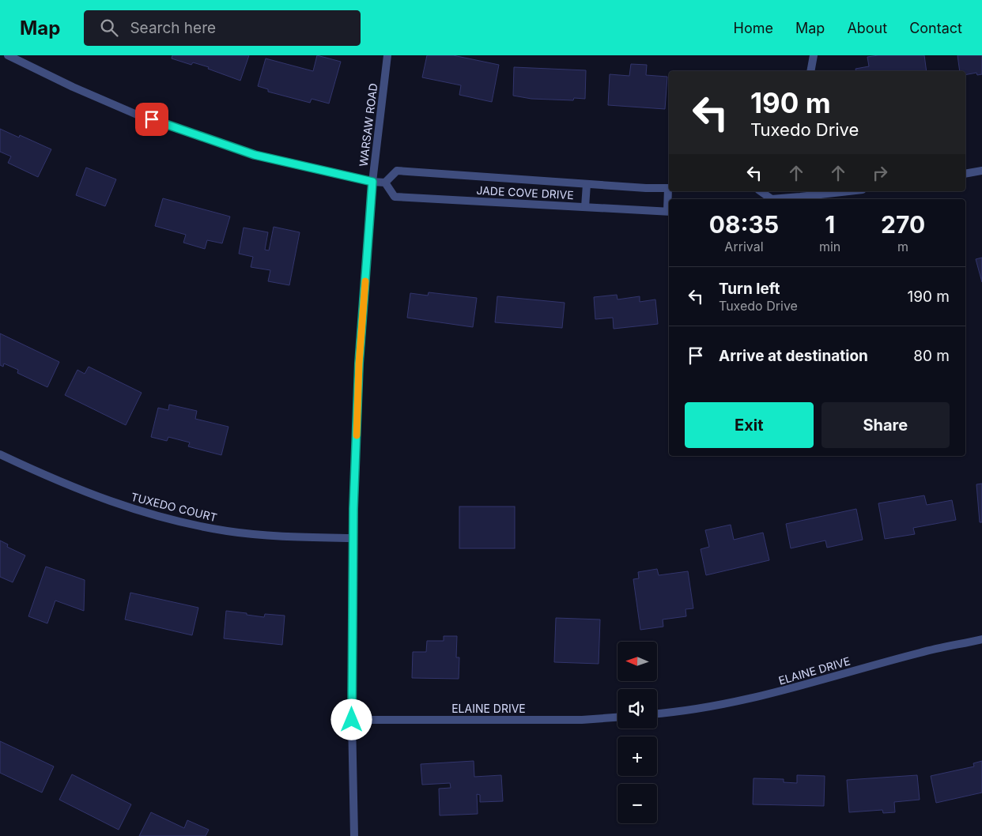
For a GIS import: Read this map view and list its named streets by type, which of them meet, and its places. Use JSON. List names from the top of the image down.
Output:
{
  "streets": {
    "street": [
      "WARSAW ROAD",
      "JADE COVE DRIVE",
      "TUXEDO COURT",
      "ELAINE DRIVE"
    ]
  },
  "crossings": [
    ["WARSAW ROAD", "TUXEDO COURT"],
    ["WARSAW ROAD", "ELAINE DRIVE"]
  ],
  "north": "left",
  "page": {
    "header": "Map",
    "search": "Search here",
    "nav": [
      "Home",
      "Map",
      "About",
      "Contact"
    ],
    "turn": ["190 m", "Tuxedo Drive"],
    "eta": [
      "08:35",
      "Arrival",
      "1",
      "min",
      "270",
      "m"
    ],
    "list": [
      {
        "name": "Turn left",
        "note": "Tuxedo Drive",
        "value": "190 m"
      },
      {
        "name": "Arrive at destination",
        "value": "80 m"
      }
    ],
    "buttons": ["Exit", "Share"],
    "map_buttons": ["+", "−"]
  }
}
